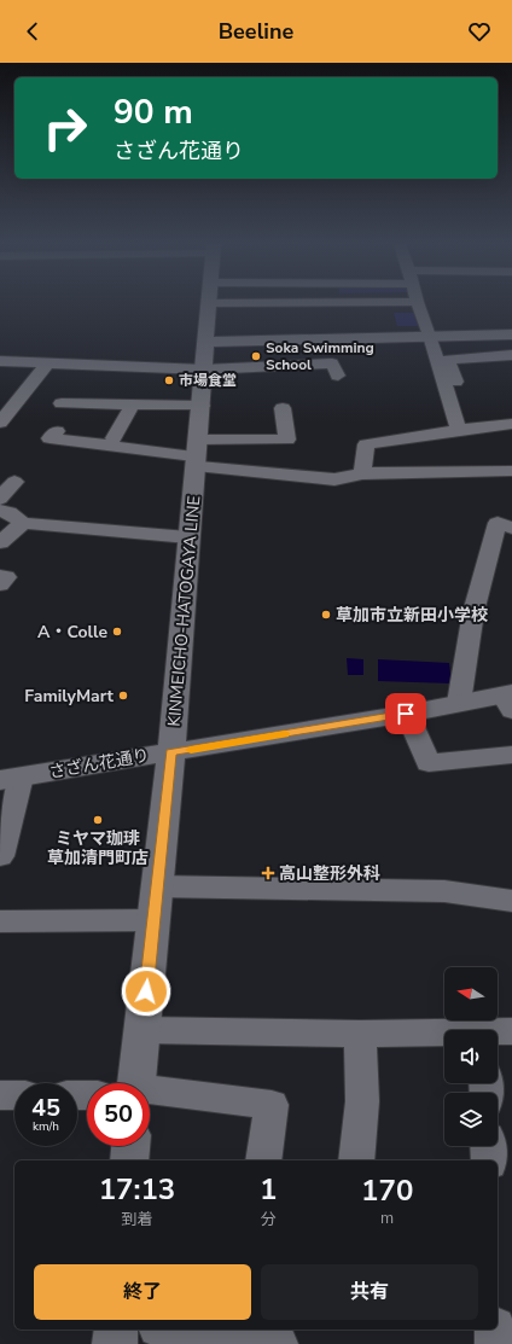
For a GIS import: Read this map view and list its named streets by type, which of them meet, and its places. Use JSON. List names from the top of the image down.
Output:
{
  "streets": {
    "main road": ["KINMEICHO-HATOGAYA LINE", "さざん花通り"]
  },
  "crossings": [
    ["KINMEICHO-HATOGAYA LINE", "さざん花通り"]
  ],
  "places": {
    "other": [
      "Soka Swimming School",
      "市場食堂",
      "草加市立新田小学校",
      "A・Colle",
      "FamilyMart",
      "ミヤマ珈琲 草加清門町店"
    ],
    "health": ["高山整形外科"]
  },
  "north": "left",
  "page": {
    "header": "Beeline",
    "turn": ["90 m", "さざん花通り"],
    "speed": "45 km/h",
    "limit": "50",
    "eta": [
      "17:13",
      "到着",
      "1",
      "分",
      "170",
      "m"
    ],
    "buttons": ["終了", "共有"]
  }
}
